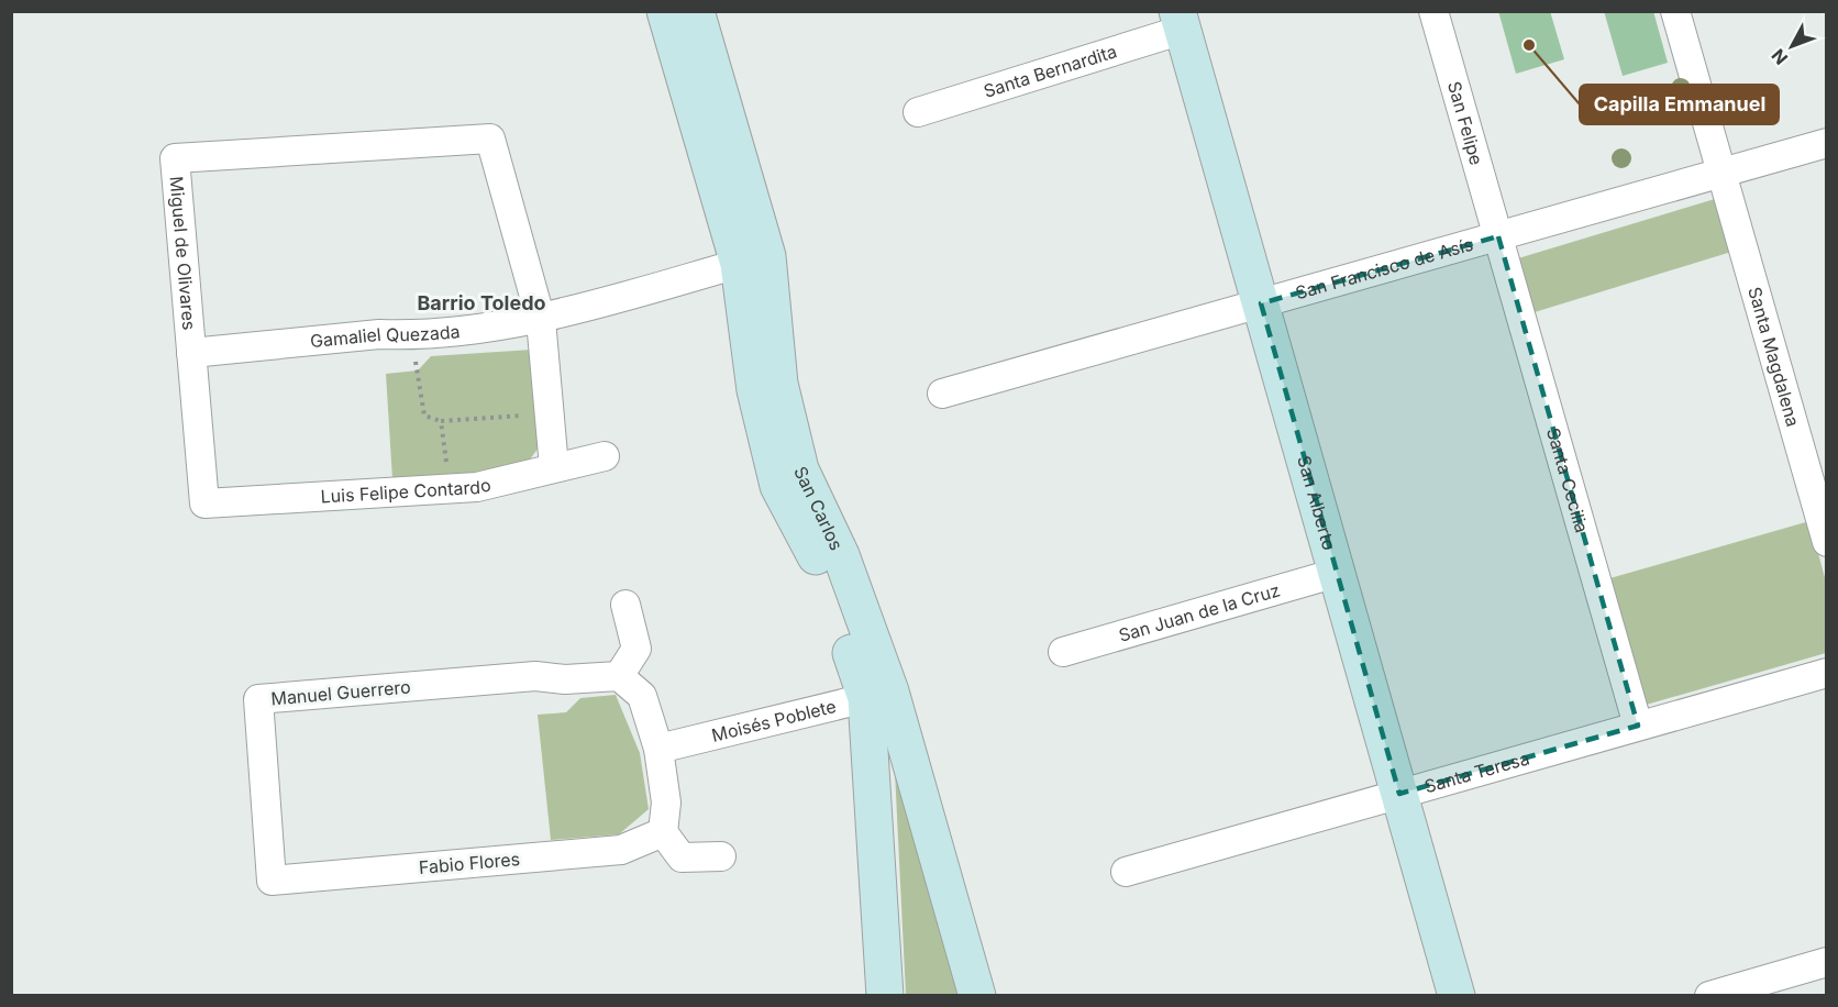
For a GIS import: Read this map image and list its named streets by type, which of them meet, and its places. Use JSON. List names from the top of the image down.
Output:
{
  "streets": {
    "street": [
      "Santa Bernardita",
      "San Felipe",
      "Miguel de Olivares",
      "San Francisco de Asís",
      "Gamaliel Quezada",
      "Santa Magdalena",
      "Santa Cecilia",
      "Luis Felipe Contardo",
      "San Alberto",
      "San Carlos",
      "San Juan de la Cruz",
      "Manuel Guerrero",
      "Moisés Poblete",
      "Santa Teresa",
      "Fabio Flores"
    ]
  },
  "crossings": [
    ["Santa Bernardita", "San Alberto"],
    ["San Felipe", "San Francisco de Asís"],
    ["San Felipe", "Santa Cecilia"],
    ["Miguel de Olivares", "Gamaliel Quezada"],
    ["Miguel de Olivares", "Luis Felipe Contardo"],
    ["San Francisco de Asís", "Santa Magdalena"],
    ["San Francisco de Asís", "Santa Cecilia"],
    ["San Francisco de Asís", "San Alberto"],
    ["Gamaliel Quezada", "San Carlos"],
    ["Santa Cecilia", "Santa Teresa"],
    ["San Alberto", "San Juan de la Cruz"],
    ["San Alberto", "Santa Teresa"],
    ["San Carlos", "Moisés Poblete"],
    ["Manuel Guerrero", "Fabio Flores"]
  ],
  "districts": ["Barrio Toledo"],
  "places": ["Capilla Emmanuel"],
  "north": "bottom left"
}
